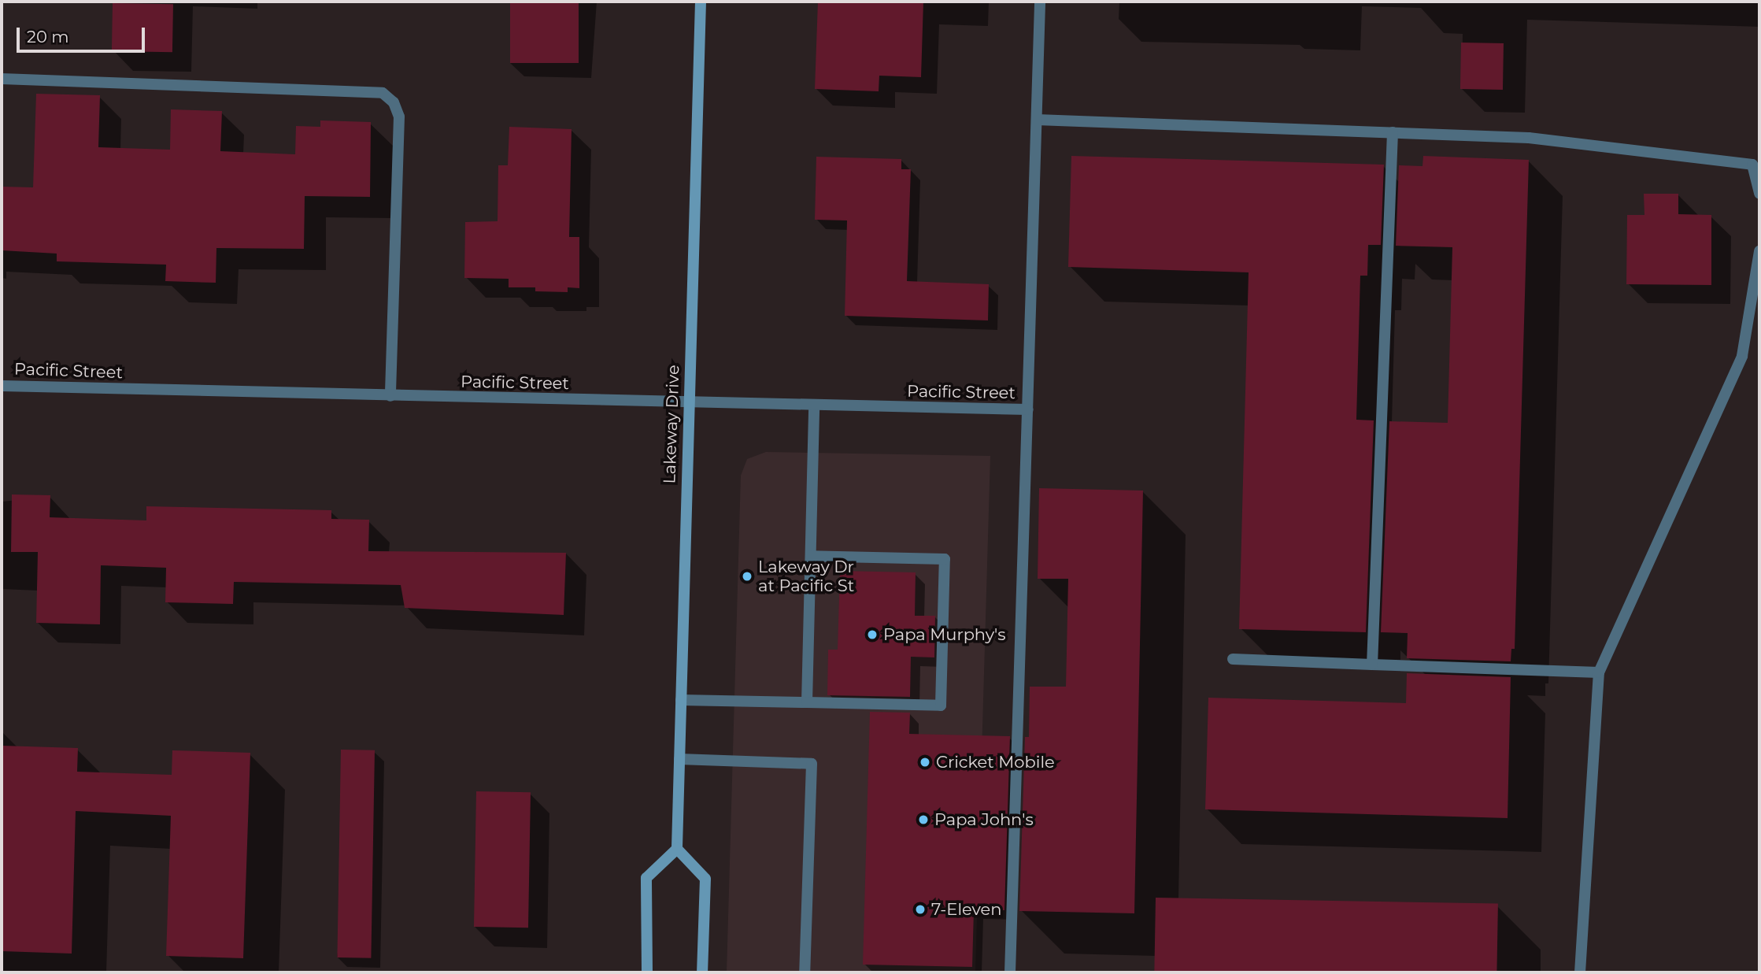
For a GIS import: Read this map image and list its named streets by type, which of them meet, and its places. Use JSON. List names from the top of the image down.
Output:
{
  "streets": {
    "main road": ["Lakeway Drive"],
    "street": ["Pacific Street"]
  },
  "crossings": [
    ["Pacific Street", "Lakeway Drive"]
  ],
  "places": [
    "Lakeway Dr at Pacific St",
    "Papa Murphy's",
    "Cricket Mobile",
    "Papa John's",
    "7-Eleven"
  ],
  "scale_bar": "20 m"
}
